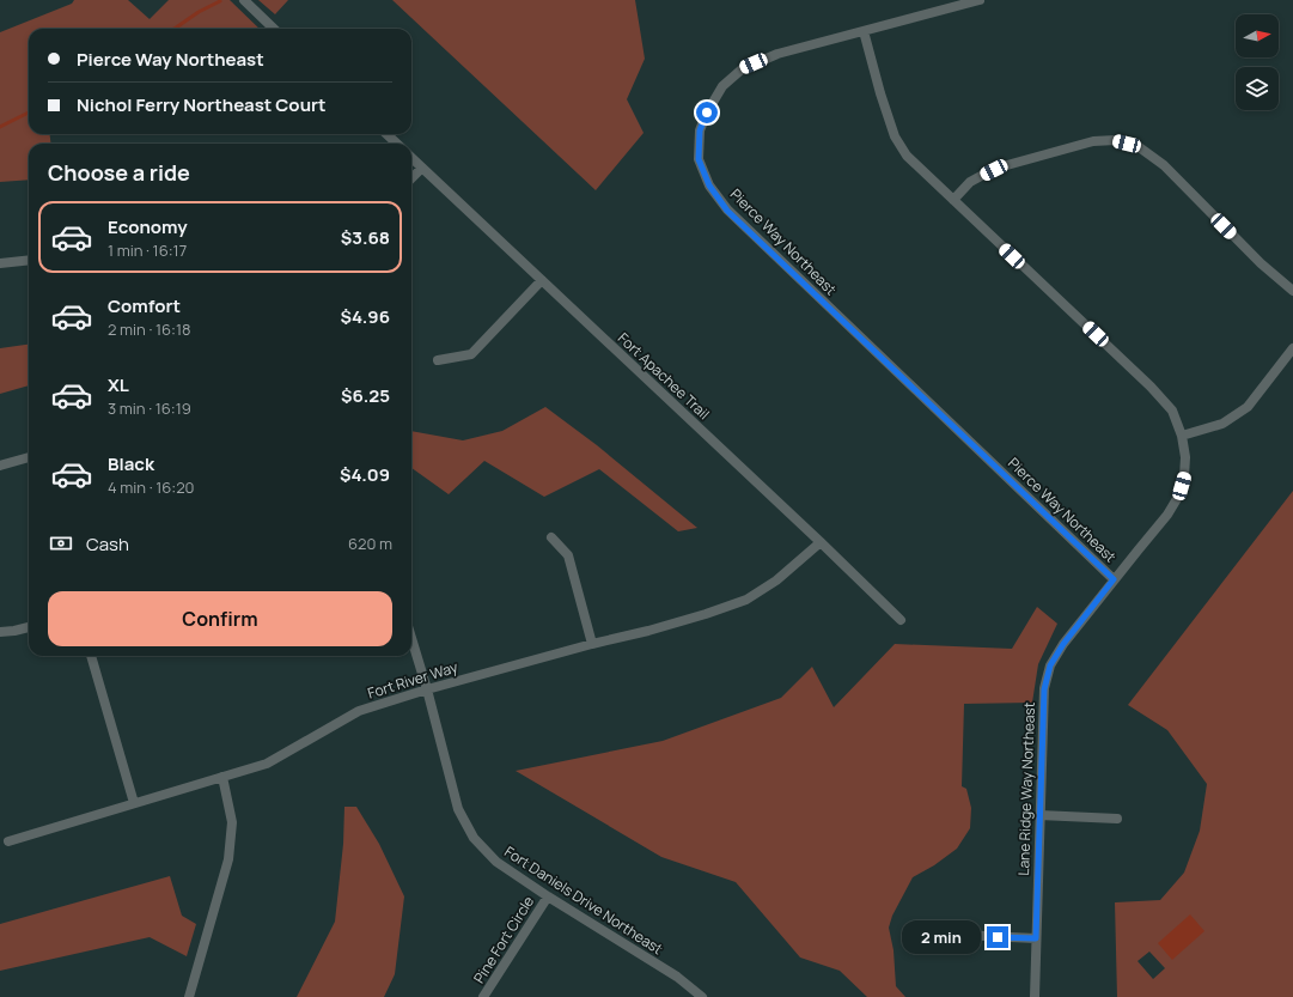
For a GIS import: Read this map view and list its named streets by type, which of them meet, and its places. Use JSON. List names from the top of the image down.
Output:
{
  "streets": {
    "street": [
      "Pierce Way Northeast",
      "Fort Apachee Trail",
      "Fort River Way",
      "Lane Ridge Way Northeast",
      "Fort Daniels Drive Northeast",
      "Pine Fort Circle"
    ]
  },
  "crossings": [
    ["Pierce Way Northeast", "Lane Ridge Way Northeast"],
    ["Fort Apachee Trail", "Fort River Way"],
    ["Fort River Way", "Fort Daniels Drive Northeast"],
    ["Fort Daniels Drive Northeast", "Pine Fort Circle"]
  ],
  "north": "right",
  "page": {
    "banner": ["Pierce Way Northeast", "Nichol Ferry Northeast Court"],
    "heading": "Choose a ride",
    "list": [
      {
        "name": "Economy",
        "note": "1 min · 16:17",
        "value": "$3.68"
      },
      {
        "name": "Comfort",
        "note": "2 min · 16:18",
        "value": "$4.96"
      },
      {
        "name": "XL",
        "note": "3 min · 16:19",
        "value": "$6.25"
      },
      {
        "name": "Black",
        "note": "4 min · 16:20",
        "value": "$4.09"
      }
    ],
    "pay": ["Cash", "620 m"],
    "buttons": "Confirm",
    "bubble": "2 min"
  }
}
